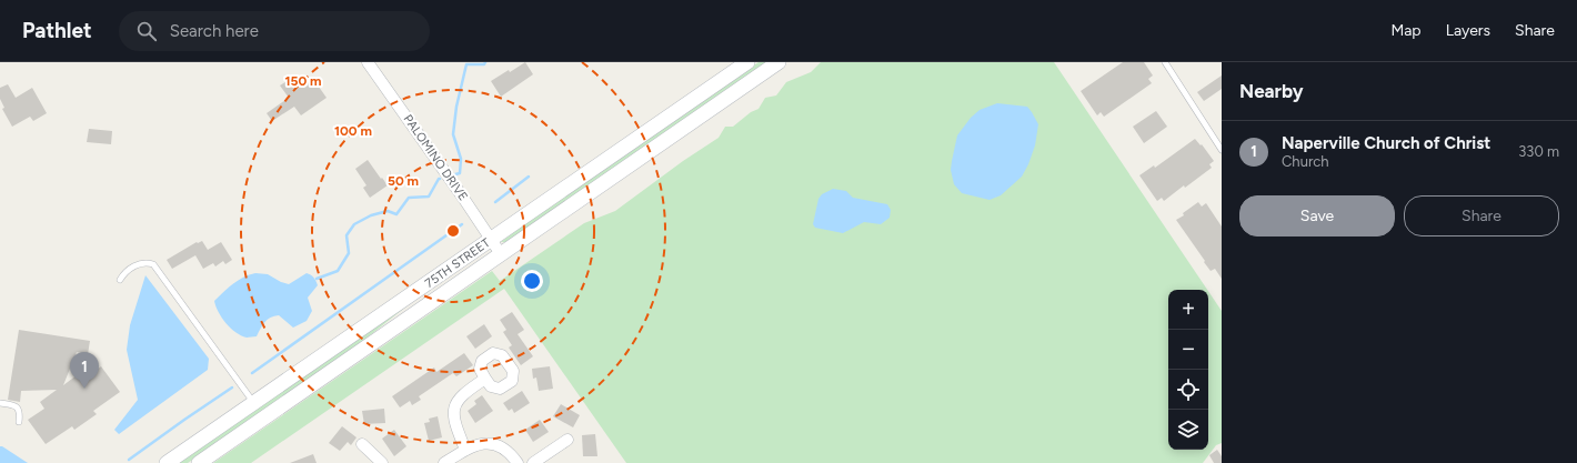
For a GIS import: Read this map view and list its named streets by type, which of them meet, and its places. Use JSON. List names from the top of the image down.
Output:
{
  "streets": {
    "main road": ["75TH STREET"],
    "street": ["PALOMINO DRIVE"]
  },
  "crossings": [
    ["PALOMINO DRIVE", "75TH STREET"]
  ],
  "page": {
    "header": "Pathlet",
    "search": "Search here",
    "nav": ["Map", "Layers", "Share"],
    "heading": "Nearby",
    "list": [
      {
        "mark": "1",
        "name": "Naperville Church of Christ",
        "note": "Church",
        "value": "330 m"
      }
    ],
    "buttons": ["Save", "Share"],
    "map_buttons": ["+", "−"],
    "pins": "1"
  },
  "rings": ["150 m", "100 m", "50 m"]
}
